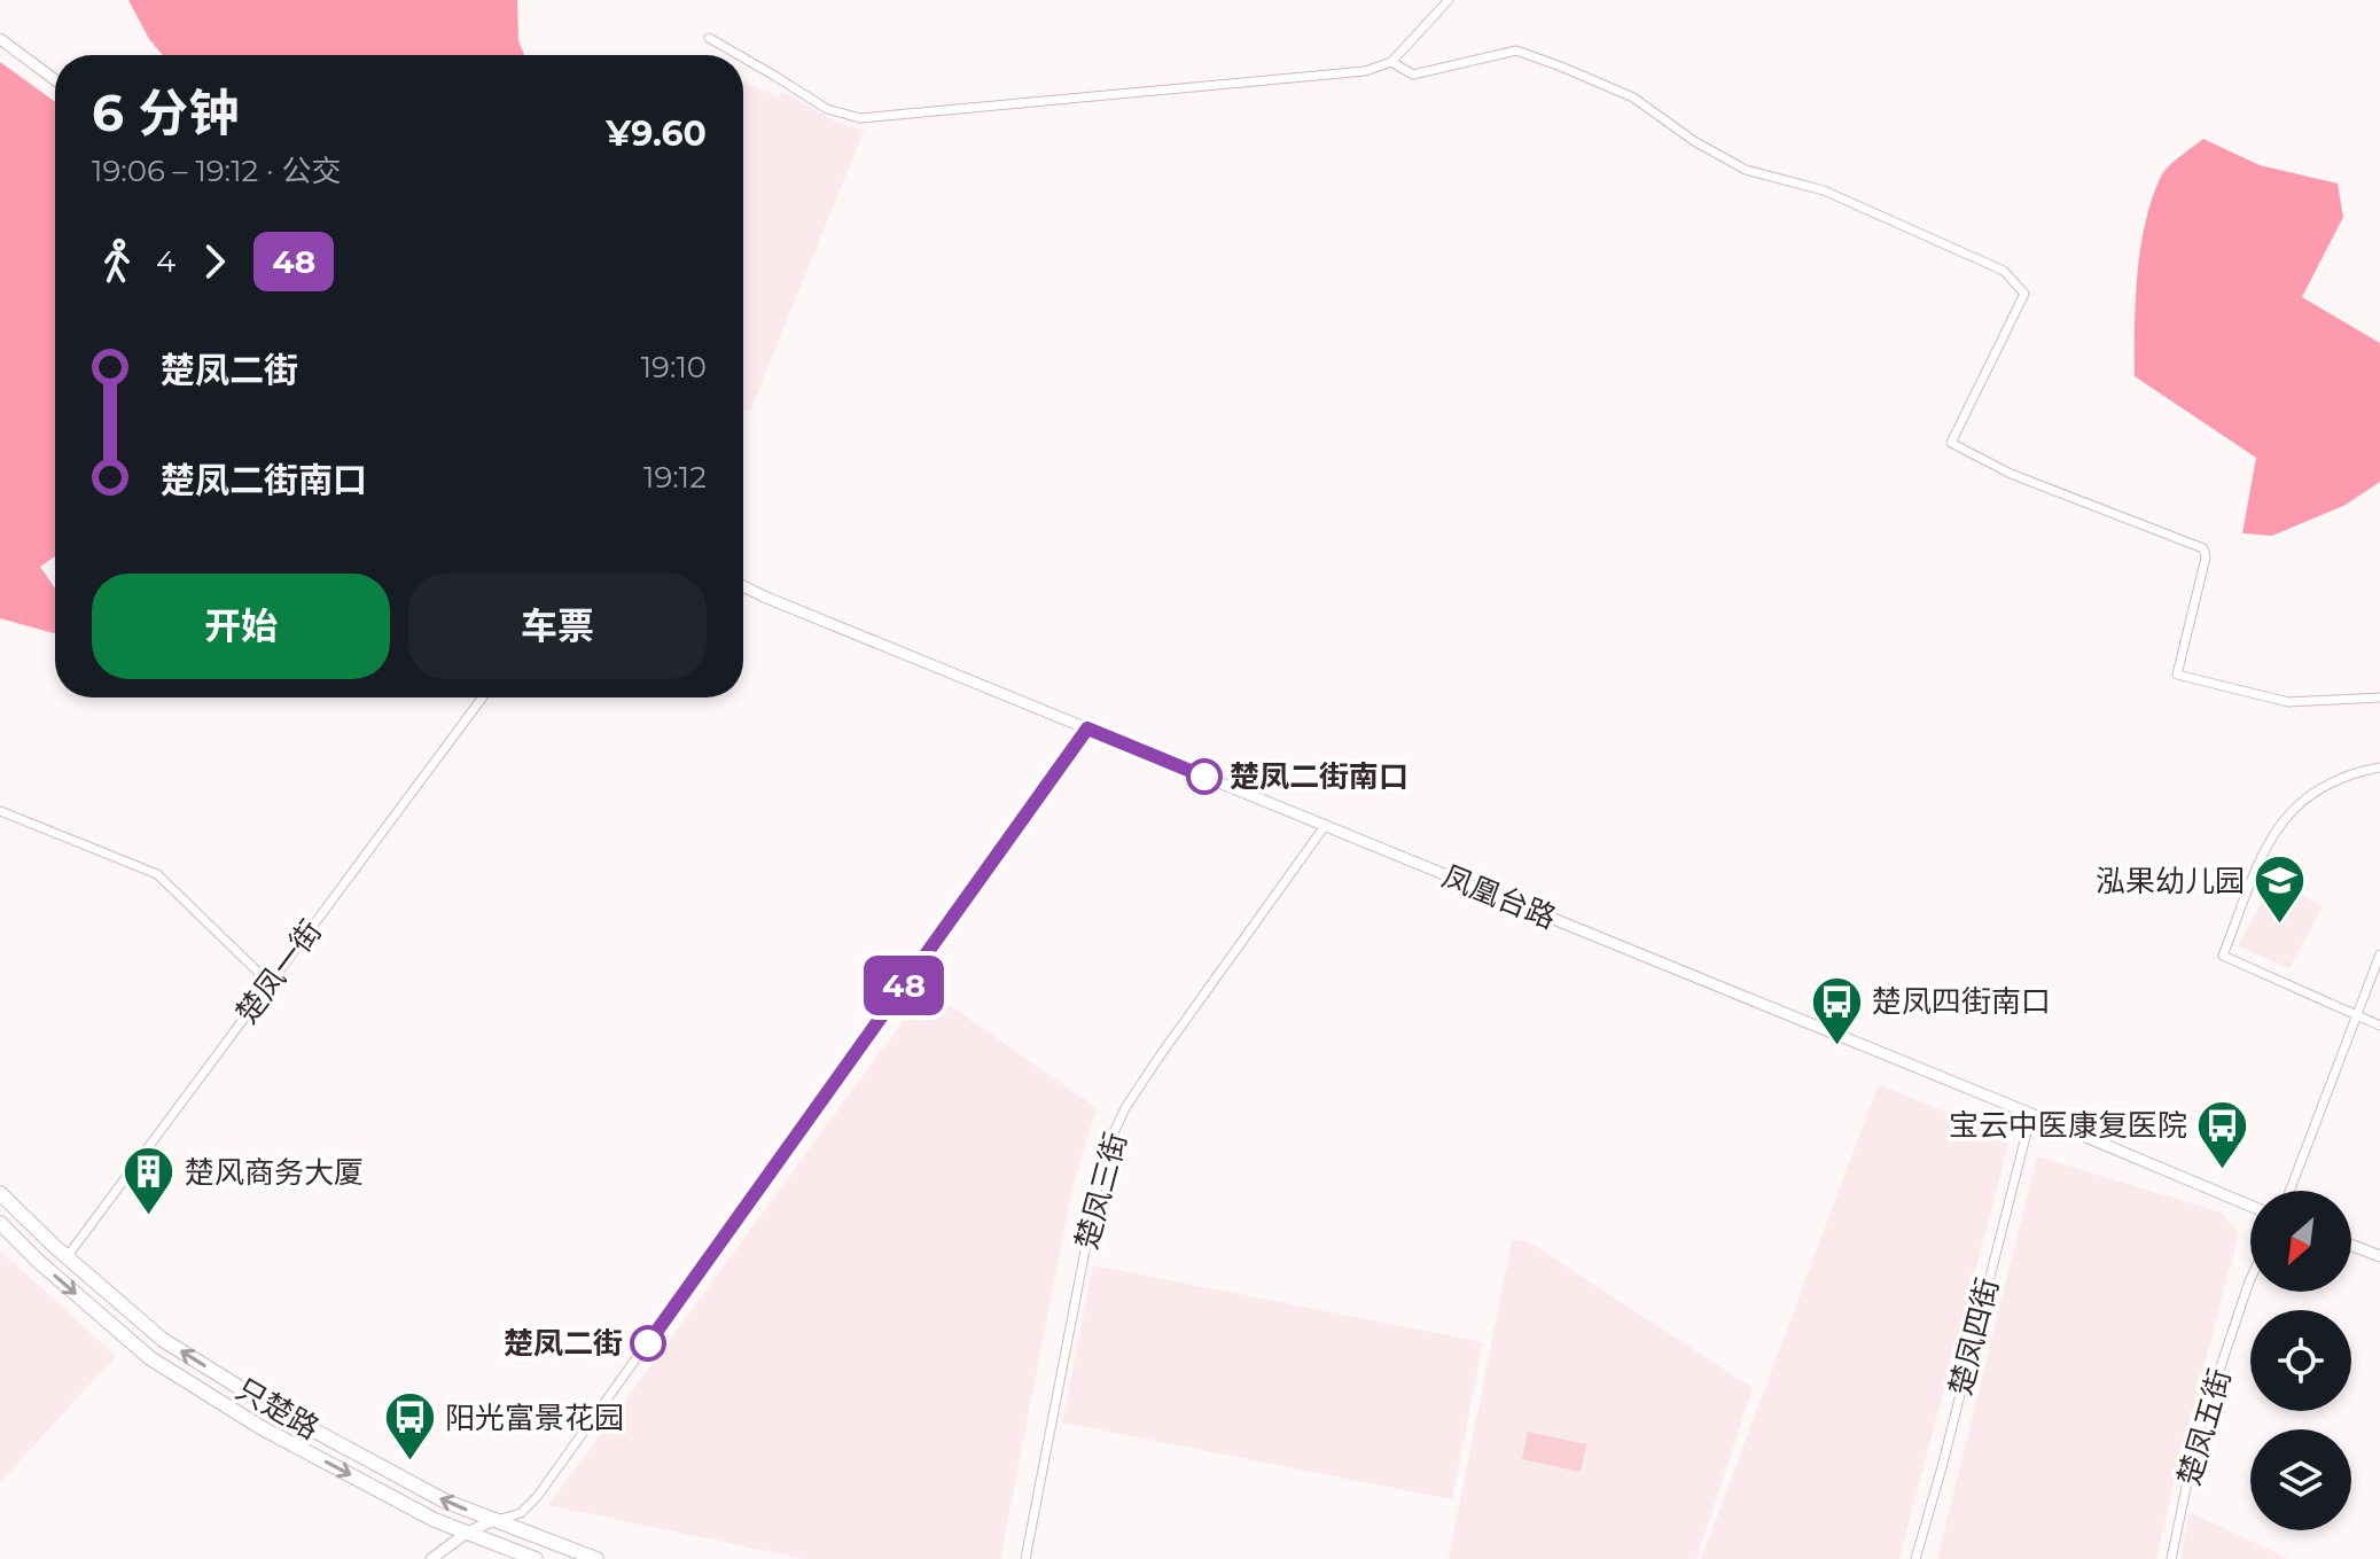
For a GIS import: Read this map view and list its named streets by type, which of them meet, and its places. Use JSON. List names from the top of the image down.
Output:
{
  "streets": {
    "main road": ["只楚路"],
    "street": [
      "凤凰台路",
      "楚凤一街",
      "楚凤三街",
      "楚凤四街",
      "楚凤五街"
    ]
  },
  "crossings": [
    ["凤凰台路", "楚凤三街"],
    ["凤凰台路", "楚凤四街"],
    ["楚凤一街", "只楚路"]
  ],
  "places": {
    "other": ["楚凤二街南口", "楚凤二街"],
    "school or university": ["泓果幼儿园"],
    "bus stop": ["楚凤四街南口", "宝云中医康复医院", "阳光富景花园"],
    "building": ["楚风商务大厦"]
  },
  "lines": ["bus line 48"],
  "north": "bottom left",
  "page": {
    "on_map": "48",
    "heading": ["6 分钟", "19:06 – 19:12 · 公交", "¥9.60"],
    "legs": ["4", "48"],
    "list": [
      {
        "name": "楚凤二街",
        "value": "19:10"
      },
      {
        "name": "楚凤二街南口",
        "value": "19:12"
      }
    ],
    "buttons": ["开始", "车票"]
  }
}
